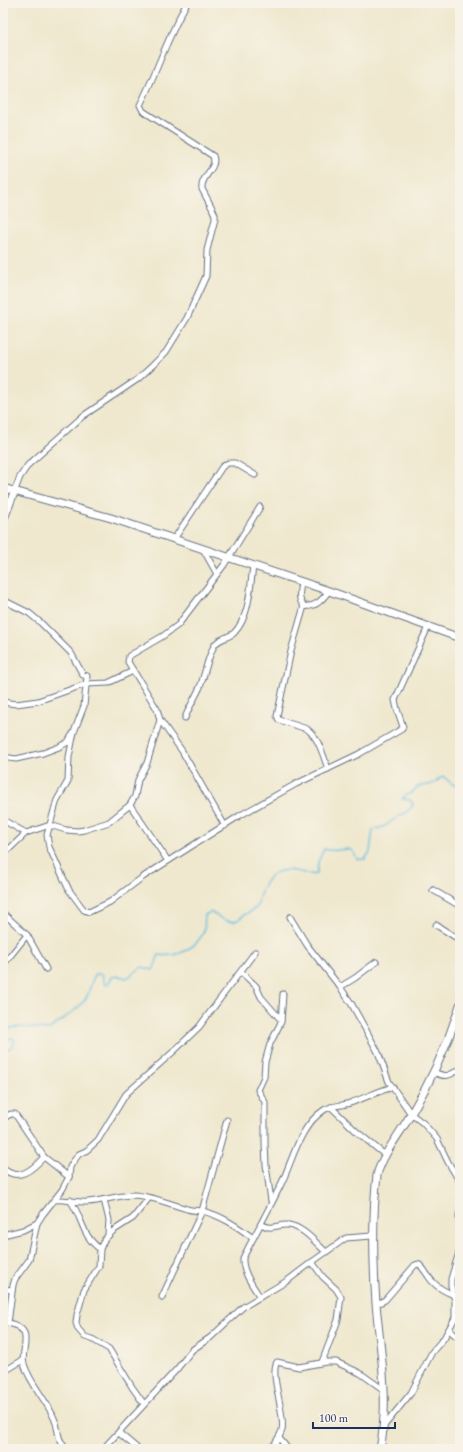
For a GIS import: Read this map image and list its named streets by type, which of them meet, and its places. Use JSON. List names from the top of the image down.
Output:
{
  "scale_bar": "100 m"
}
